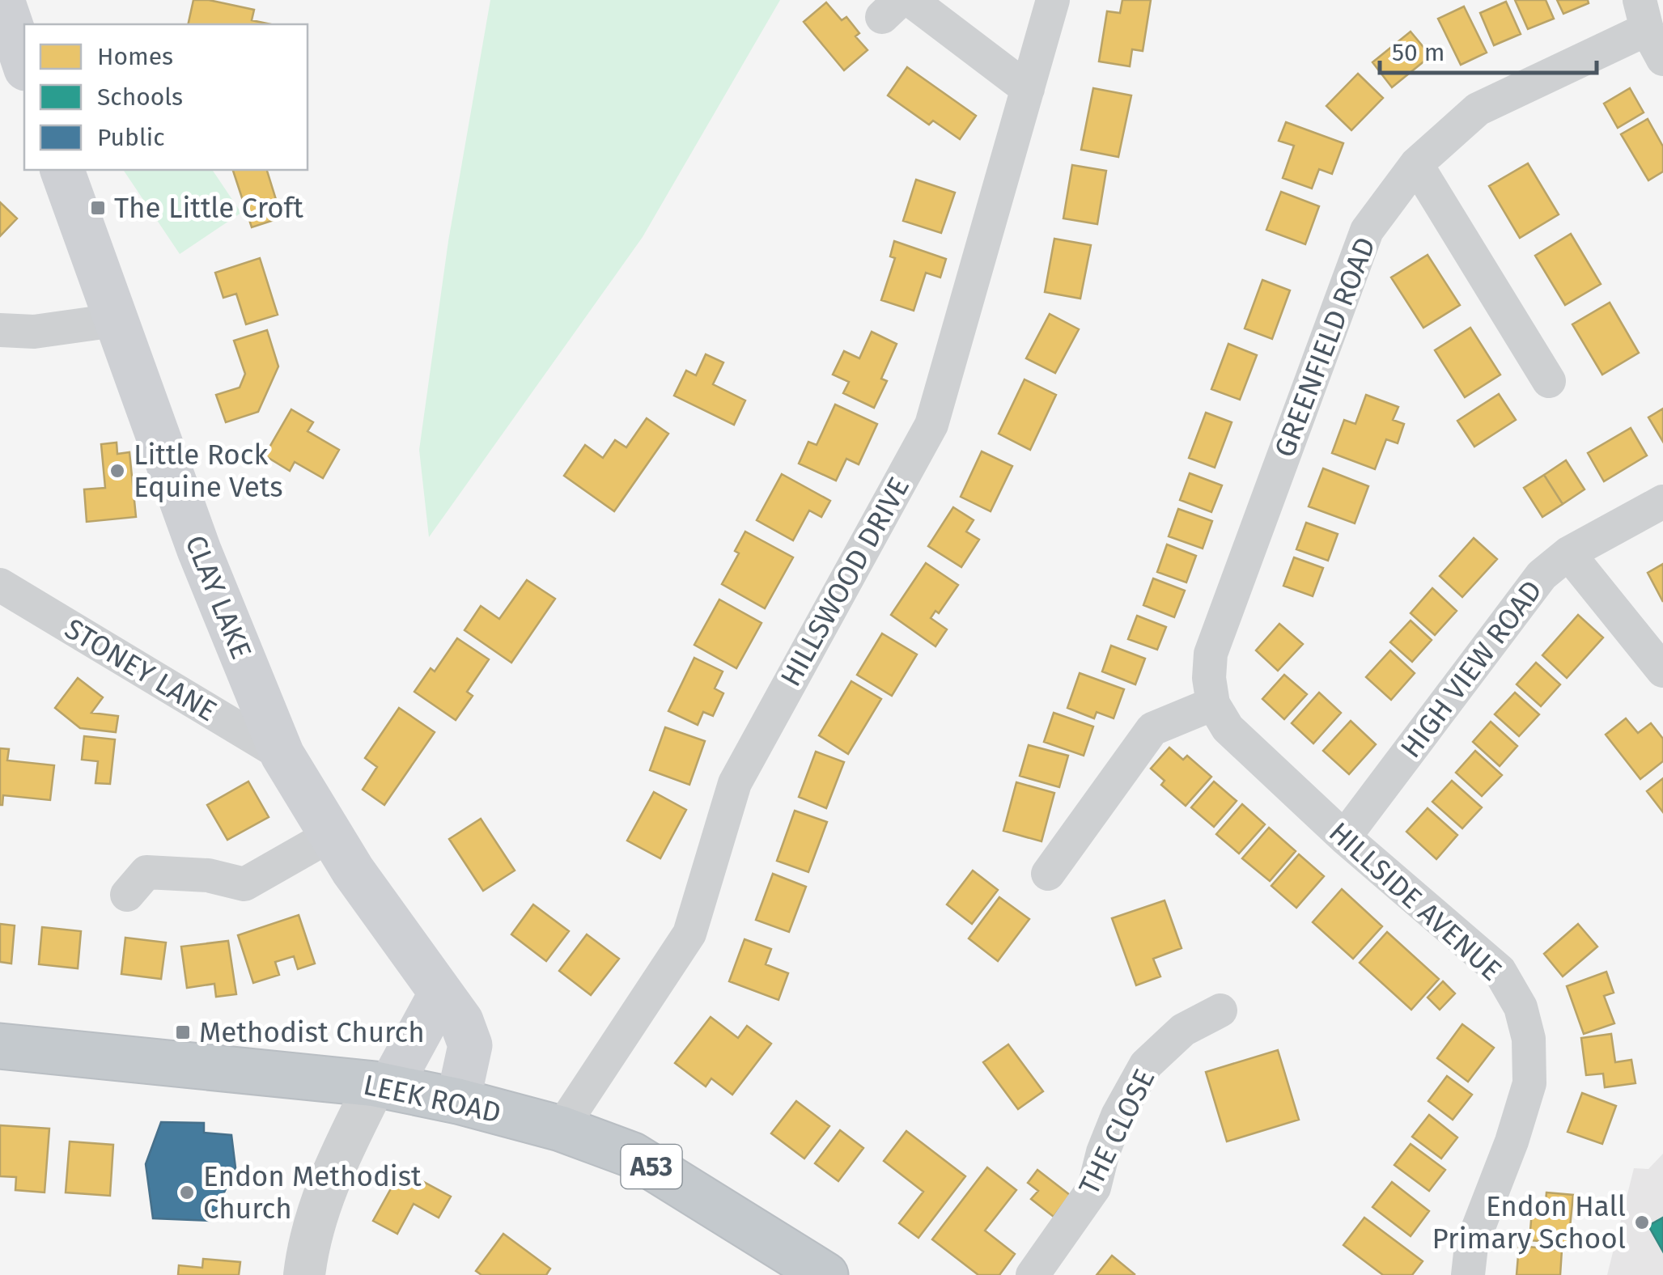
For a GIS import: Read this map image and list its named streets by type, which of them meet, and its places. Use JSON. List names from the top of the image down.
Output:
{
  "streets": {
    "highway": ["LEEK ROAD", "A53"],
    "main road": ["CLAY LAKE"],
    "street": [
      "GREENFIELD ROAD",
      "HILLSWOOD DRIVE",
      "HIGH VIEW ROAD",
      "STONEY LANE",
      "HILLSIDE AVENUE",
      "THE CLOSE"
    ]
  },
  "crossings": [
    ["GREENFIELD ROAD", "HILLSIDE AVENUE"],
    ["HILLSWOOD DRIVE", "LEEK ROAD"],
    ["CLAY LAKE", "STONEY LANE"],
    ["CLAY LAKE", "LEEK ROAD"],
    ["HIGH VIEW ROAD", "HILLSIDE AVENUE"]
  ],
  "places": {
    "transit": ["The Little Croft", "Methodist Church"],
    "other": ["Little Rock Equine Vets", "Endon Methodist Church", "Endon Hall Primary School"]
  },
  "legend": ["Homes", "Schools", "Public"],
  "scale_bar": "50 m"
}
